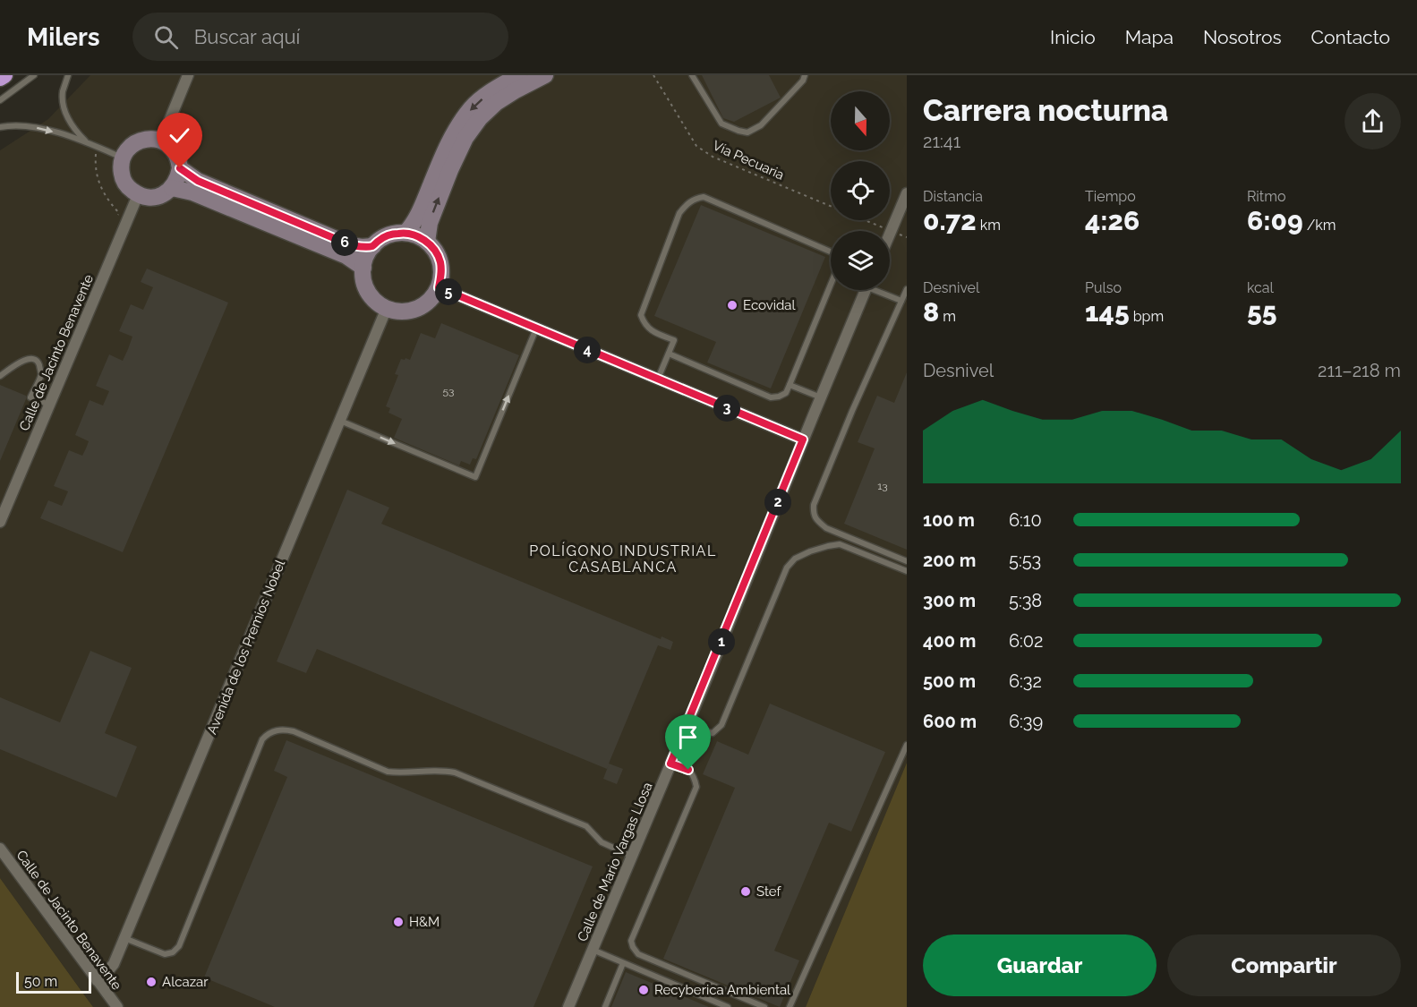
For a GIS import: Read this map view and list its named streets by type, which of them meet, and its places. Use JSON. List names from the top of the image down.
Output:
{
  "streets": {
    "street": ["Calle de Jacinto Benavente", "Avenida de los Premios Nobel", "Calle de Mario Vargas Llosa"],
    "path": ["Vía Pecuaria"]
  },
  "crossings": [
    ["Calle de Jacinto Benavente", "Avenida de los Premios Nobel"]
  ],
  "districts": ["POLÍGONO INDUSTRIAL CASABLANCA"],
  "places": [
    "Ecovidal",
    "Stef",
    "H&M",
    "Alcazar",
    "Recyberica Ambiental"
  ],
  "house_numbers": ["53", "13"],
  "scale_bar": "50 m",
  "north": "bottom",
  "page": {
    "header": "Milers",
    "search": "Buscar aquí",
    "nav": [
      "Inicio",
      "Mapa",
      "Nosotros",
      "Contacto"
    ],
    "heading": ["Carrera nocturna", "21:41"],
    "stats": [
      ["Distancia", "0.72 km"],
      ["Tiempo", "4:26"],
      ["Ritmo", "6:09 /km"],
      ["Desnivel", "8 m"],
      ["Pulso", "145 bpm"],
      ["kcal", "55"]
    ],
    "pins": [
      "6",
      "5",
      "4",
      "3",
      "2",
      "1"
    ],
    "chart": ["Desnivel", "211–218 m"],
    "list": [
      {
        "name": "100 m",
        "note": "6:10"
      },
      {
        "name": "200 m",
        "note": "5:53"
      },
      {
        "name": "300 m",
        "note": "5:38"
      },
      {
        "name": "400 m",
        "note": "6:02"
      },
      {
        "name": "500 m",
        "note": "6:32"
      },
      {
        "name": "600 m",
        "note": "6:39"
      }
    ],
    "buttons": ["Guardar", "Compartir"],
    "scale": "50 m"
  }
}
